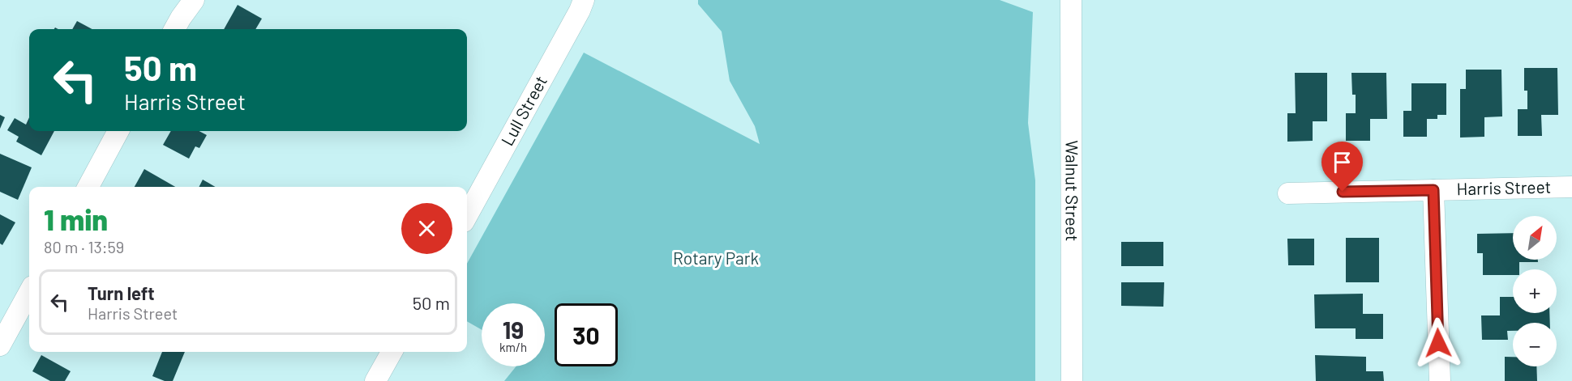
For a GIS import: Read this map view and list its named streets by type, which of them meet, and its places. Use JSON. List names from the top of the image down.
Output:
{
  "streets": {
    "street": ["Lull Street", "Harris Street", "Walnut Street"]
  },
  "parks": ["Rotary Park"],
  "north": "top right",
  "page": {
    "turn": ["50 m", "Harris Street"],
    "heading": ["1 min", "80 m · 13:59"],
    "map_buttons": ["+", "−"],
    "list": [
      {
        "name": "Turn left",
        "note": "Harris Street",
        "value": "50 m"
      }
    ],
    "speed": "19 km/h",
    "limit": "30"
  }
}
